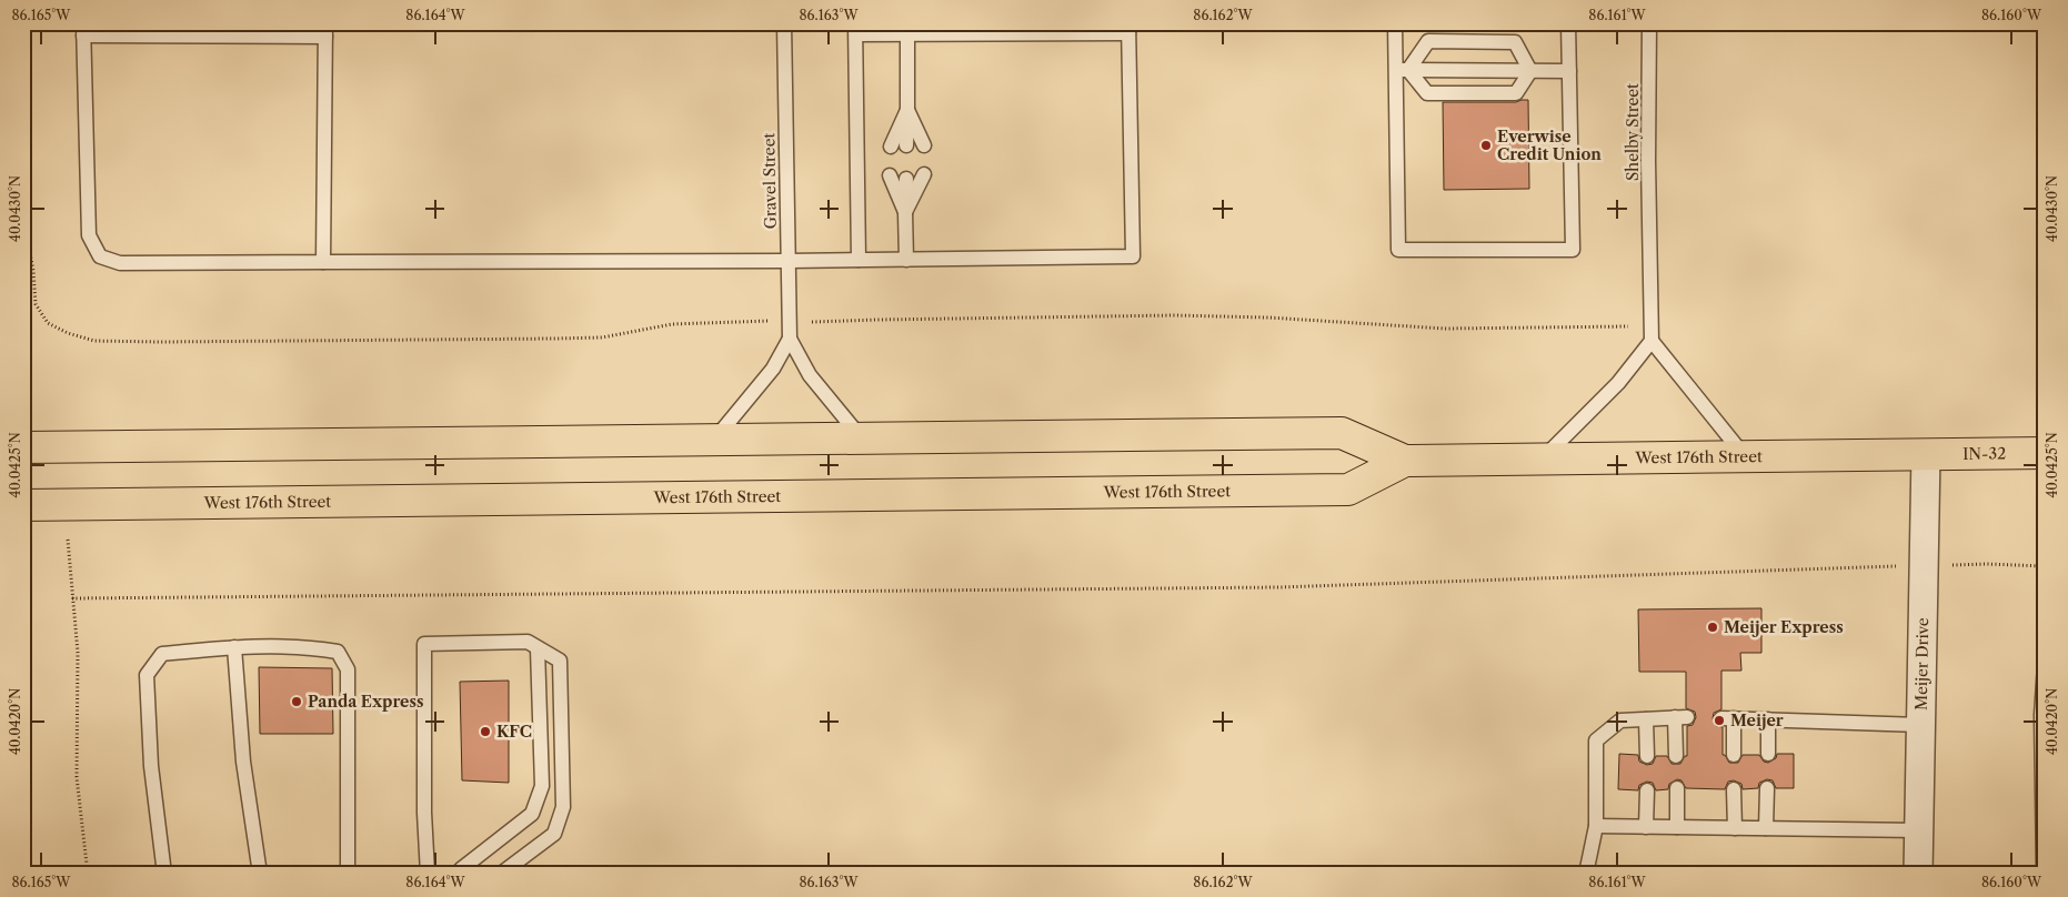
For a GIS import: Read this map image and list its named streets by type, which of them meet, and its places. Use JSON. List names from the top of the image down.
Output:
{
  "streets": {
    "main road": ["IN-32", "West 176th Street"],
    "street": ["Meijer Drive"],
    "lane": ["Shelby Street", "Gravel Street"]
  },
  "crossings": [
    ["Gravel Street", "West 176th Street"],
    ["IN-32", "West 176th Street"],
    ["IN-32", "Meijer Drive"],
    ["West 176th Street", "Meijer Drive"]
  ],
  "places": [
    "Everwise Credit Union",
    "Meijer Express",
    "Panda Express",
    "Meijer",
    "KFC"
  ],
  "coordinates": [
    "86.165°W",
    "86.164°W",
    "86.163°W",
    "86.162°W",
    "86.161°W",
    "86.160°W",
    "40.0430°N",
    "40.0425°N",
    "40.0420°N"
  ]
}
